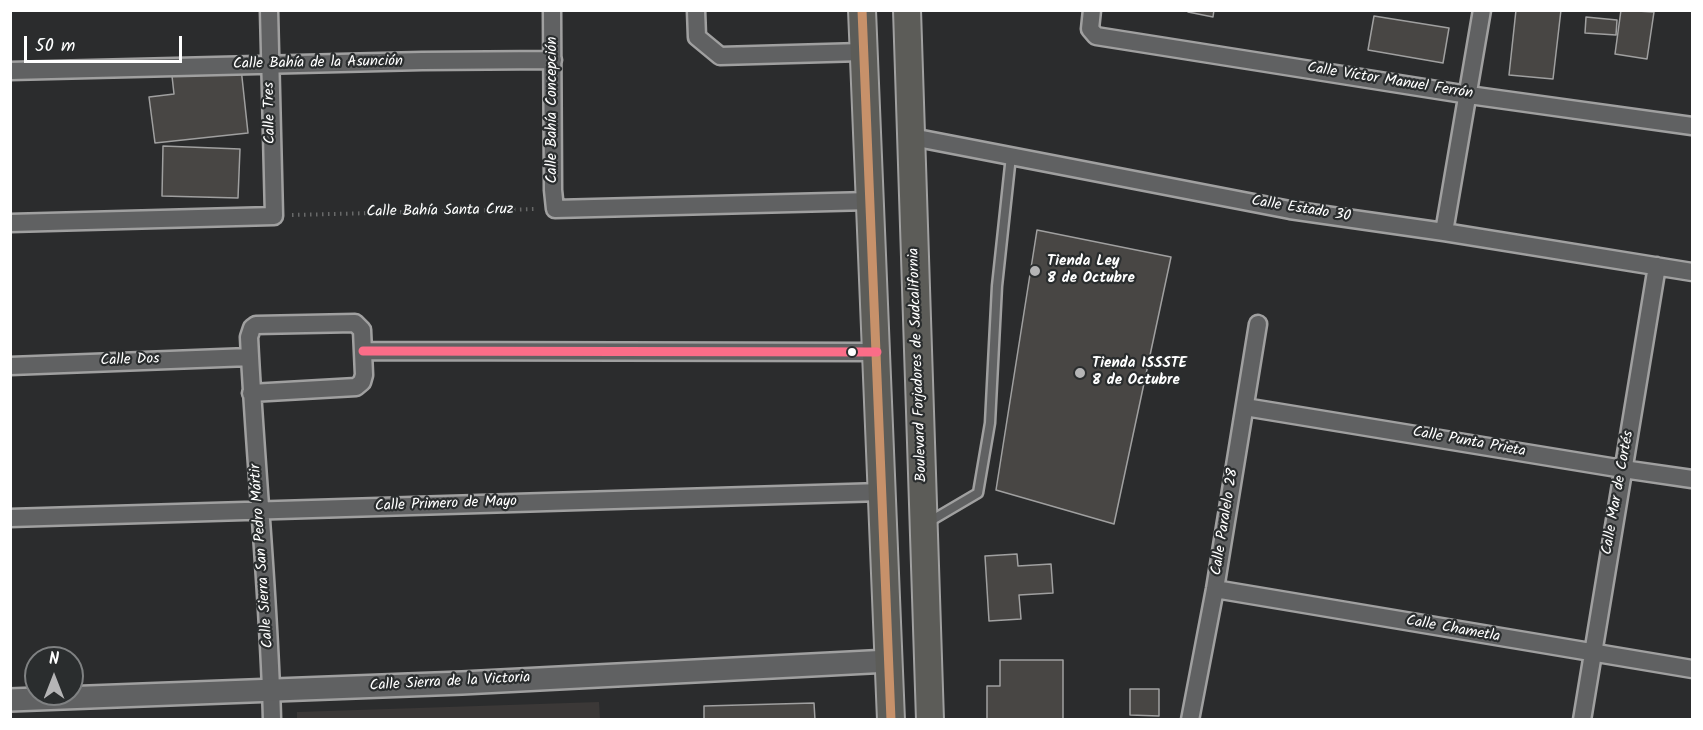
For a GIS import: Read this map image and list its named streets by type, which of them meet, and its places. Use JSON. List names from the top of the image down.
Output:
{
  "streets": {
    "main road": ["Boulevard Forjadores de Sudcalifornia"],
    "street": [
      "Calle Bahía de la Asunción",
      "Calle Víctor Manuel Ferrón",
      "Calle Bahía Concepción",
      "Calle Tres",
      "Calle Estado 30",
      "Calle Dos",
      "Calle Punta Prieta",
      "Calle Mar de Cortés",
      "Calle Primero de Mayo",
      "Calle Paralelo 28",
      "Calle Sierra San Pedro Mártir",
      "Calle Chametla",
      "Calle Sierra de la Victoria"
    ],
    "path": ["Calle Bahía Santa Cruz"]
  },
  "crossings": [
    ["Calle Bahía de la Asunción", "Calle Bahía Concepción"],
    ["Calle Bahía de la Asunción", "Calle Tres"],
    ["Calle Bahía Concepción", "Calle Bahía Santa Cruz"],
    ["Calle Tres", "Calle Bahía Santa Cruz"],
    ["Calle Estado 30", "Boulevard Forjadores de Sudcalifornia"],
    ["Calle Estado 30", "Calle Mar de Cortés"],
    ["Calle Dos", "Calle Sierra San Pedro Mártir"],
    ["Calle Punta Prieta", "Calle Mar de Cortés"],
    ["Calle Punta Prieta", "Calle Paralelo 28"],
    ["Calle Mar de Cortés", "Calle Chametla"],
    ["Calle Primero de Mayo", "Calle Sierra San Pedro Mártir"],
    ["Calle Paralelo 28", "Calle Chametla"],
    ["Calle Sierra San Pedro Mártir", "Calle Sierra de la Victoria"]
  ],
  "places": ["Tienda Ley 8 de Octubre", "Tienda ISSSTE 8 de Octubre"],
  "scale_bar": "50 m",
  "north": "top"
}
